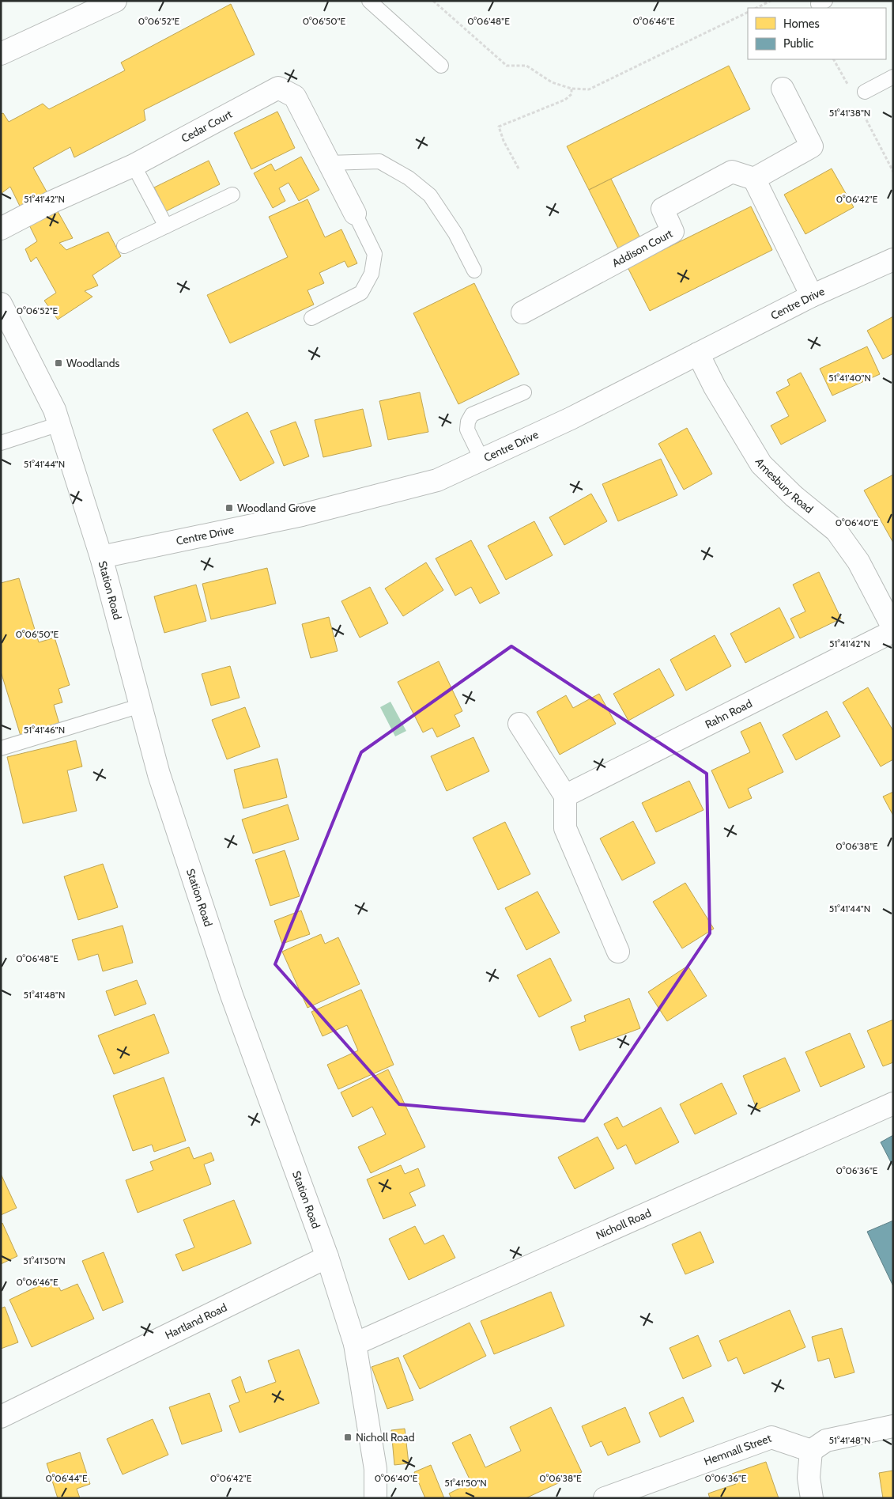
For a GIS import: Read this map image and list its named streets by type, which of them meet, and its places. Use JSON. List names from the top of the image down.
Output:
{
  "streets": {
    "street": [
      "Cedar Court",
      "Addison Court",
      "Centre Drive",
      "Amesbury Road",
      "Station Road",
      "Rahn Road",
      "Nicholl Road",
      "Hartland Road",
      "Hemnall Street"
    ]
  },
  "crossings": [
    ["Centre Drive", "Amesbury Road"],
    ["Centre Drive", "Station Road"],
    ["Amesbury Road", "Rahn Road"],
    ["Station Road", "Nicholl Road"],
    ["Station Road", "Hartland Road"]
  ],
  "places": {
    "transit": ["Woodlands", "Woodland Grove", "Nicholl Road"]
  },
  "legend": ["Homes", "Public"],
  "coordinates": [
    "0°06'52\"E",
    "0°06'50\"E",
    "0°06'48\"E",
    "0°06'46\"E",
    "51°41'38\"N",
    "51°41'42\"N",
    "0°06'42\"E",
    "51°41'40\"N",
    "51°41'44\"N",
    "0°06'40\"E",
    "51°41'46\"N",
    "0°06'38\"E",
    "51°41'48\"N",
    "0°06'36\"E",
    "51°41'50\"N",
    "0°06'44\"E"
  ]
}
